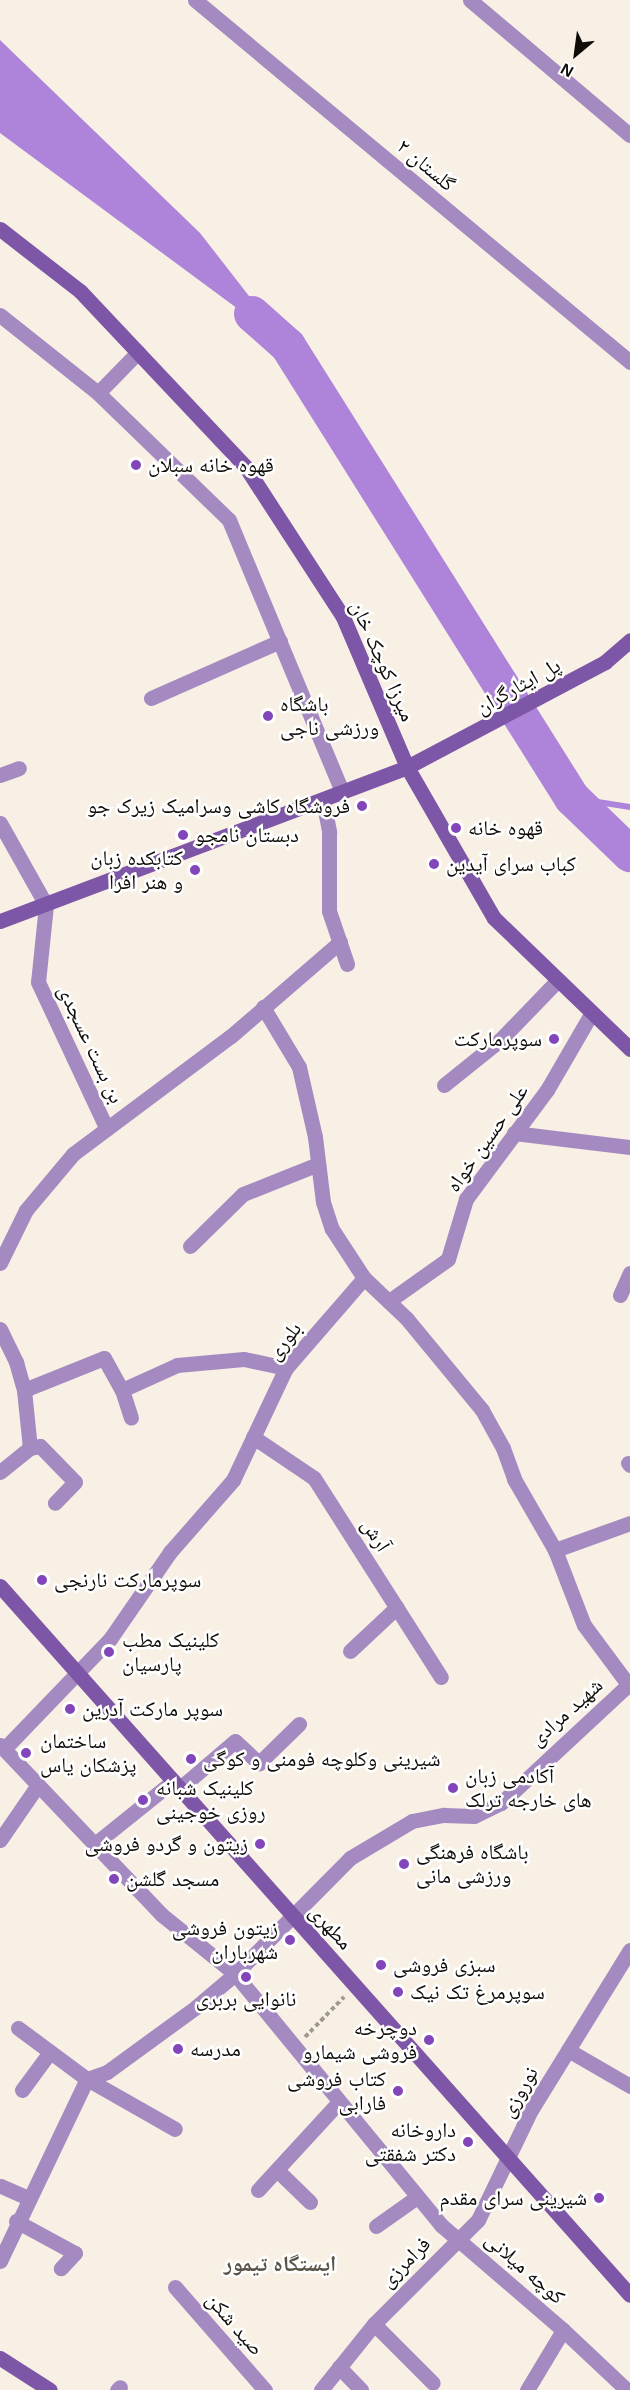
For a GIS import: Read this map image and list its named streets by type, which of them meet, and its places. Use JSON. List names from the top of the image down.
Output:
{
  "streets": {
    "main road": ["میرزا کوچک خان", "پل ایثارگران", "مطهری"],
    "street": [
      "گلستان ۲",
      "بن بست عسجدی",
      "علی حسین خواه",
      "بلوری",
      "آرش",
      "شهید مرادی",
      "نوروزی",
      "فرامرزی",
      "کوچه میلانی",
      "صید شکن"
    ]
  },
  "crossings": [
    ["میرزا کوچک خان", "پل ایثارگران"],
    ["میرزا کوچک خان", "علی حسین خواه"],
    ["پل ایثارگران", "بن بست عسجدی"],
    ["بلوری", "آرش"],
    ["بلوری", "مطهری"],
    ["بلوری", "کوچه میلانی"],
    ["شهید مرادی", "مطهری"],
    ["شهید مرادی", "کوچه میلانی"],
    ["مطهری", "نوروزی"],
    ["مطهری", "فرامرزی"],
    ["نوروزی", "فرامرزی"],
    ["فرامرزی", "کوچه میلانی"]
  ],
  "districts": ["ایستگاه تیمور"],
  "places": [
    "قهوه خانه سبلان",
    "باشگاه ورزشی ناجی",
    "فروشگاه کاشی وسرامیک زیرک جو",
    "قهوه خانه",
    "دبستان نامجو",
    "کباب سرای آیدین",
    "کتابکده زبان و هنر افرا",
    "سوپرمارکت",
    "سوپرمارکت نارنجی",
    "کلینیک مطب پارسیان",
    "سوپر مارکت آدرین",
    "ساختمان پزشکان یاس",
    "شیرینی وکلوچه فومنی و کوگی",
    "آکادمی زبان های خارجه ترلک",
    "کلینیک شبانه روزی خوجینی",
    "زیتون و گردو فروشی",
    "باشگاه فرهنگی ورزشی مانی",
    "مسجد گلشن",
    "زیتون فروشی شهرباران",
    "سبزی فروشی",
    "نانوایی بربری",
    "سوپرمرغ تک نیک",
    "دوچرخه فروشی شیمارو",
    "مدرسه",
    "کتاب فروشی فارابی",
    "داروخانه دکتر شفقتی",
    "شیرینی سرای مقدم"
  ],
  "north": "bottom left"
}
